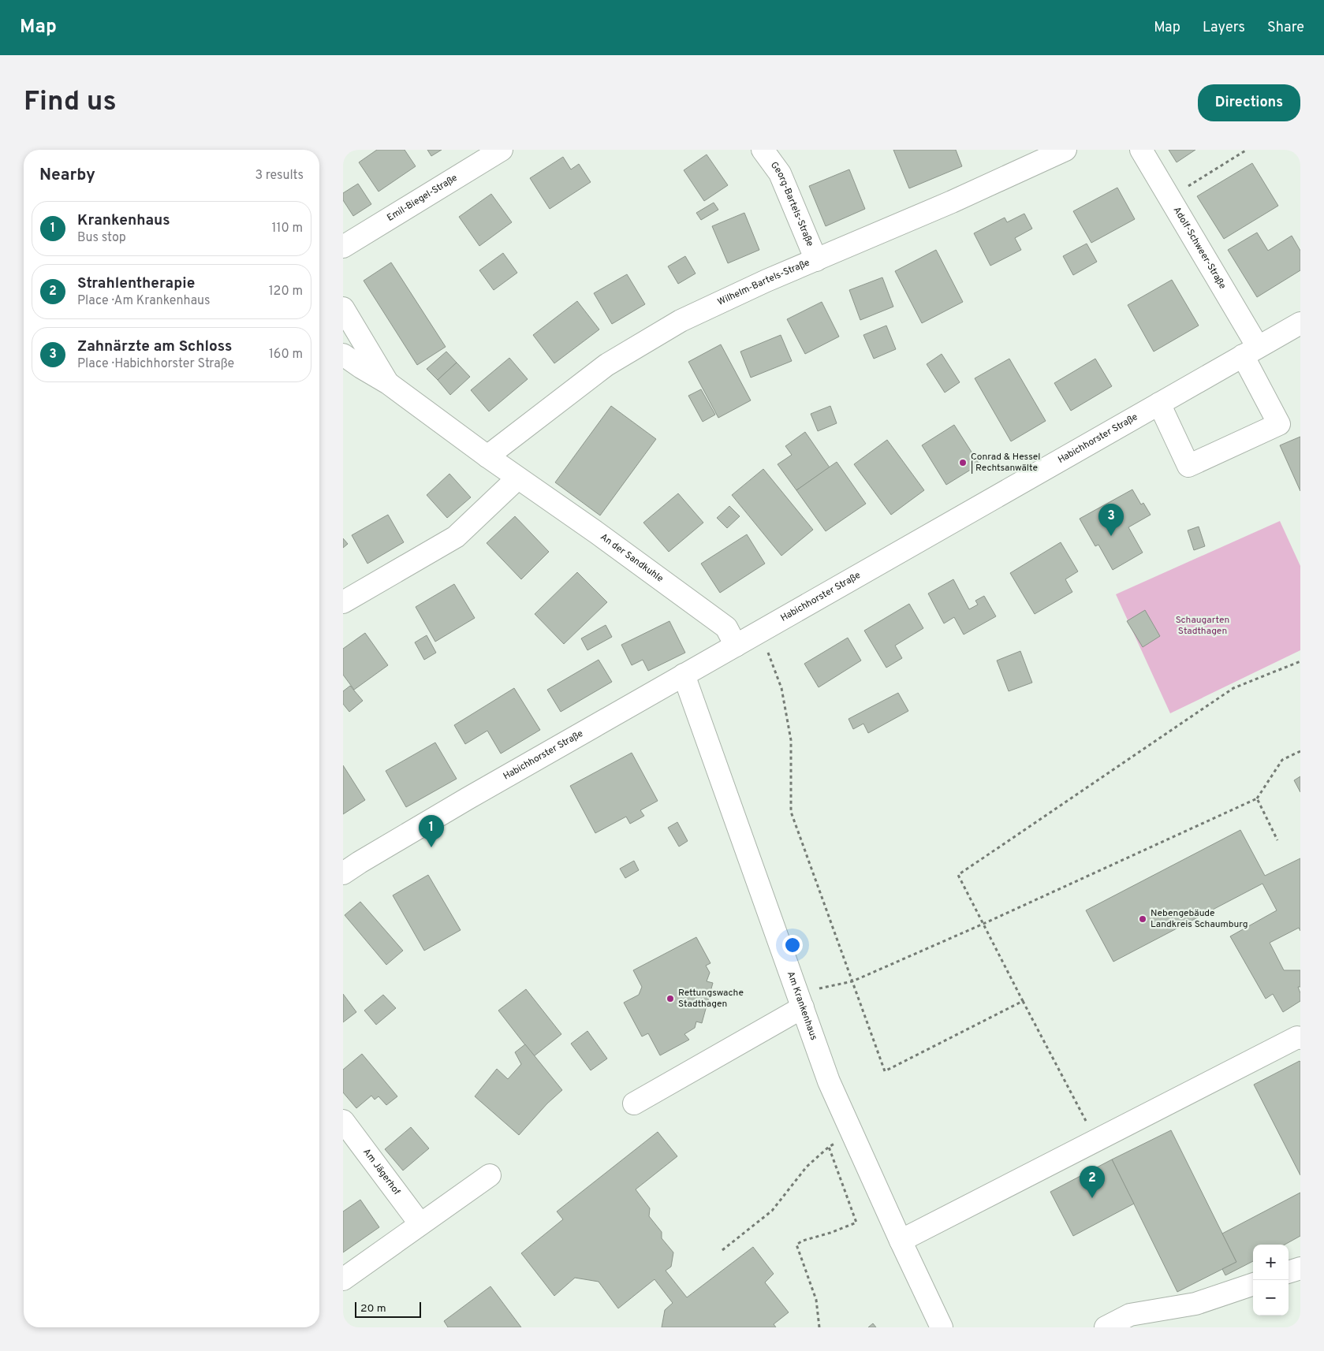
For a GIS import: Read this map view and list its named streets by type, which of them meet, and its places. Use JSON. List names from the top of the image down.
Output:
{
  "streets": {
    "street": [
      "Emil-Biegel-Straße",
      "Georg-Bartels-Straße",
      "Adolf-Schweer-Straße",
      "Wilhelm-Bartels-Straße",
      "Habichhorster Straße",
      "An der Sandkuhle",
      "Am Krankenhaus",
      "Am Jägerhof"
    ]
  },
  "crossings": [
    ["Georg-Bartels-Straße", "Wilhelm-Bartels-Straße"],
    ["Adolf-Schweer-Straße", "Habichhorster Straße"],
    ["Wilhelm-Bartels-Straße", "An der Sandkuhle"],
    ["Habichhorster Straße", "An der Sandkuhle"],
    ["Habichhorster Straße", "Am Krankenhaus"]
  ],
  "parks": ["Schaugarten Stadthagen"],
  "places": ["Conrad & Hessel | Rechtsanwälte", "Nebengebäude Landkreis Schaumburg", "Rettungswache Stadthagen"],
  "scale_bar": "20 m",
  "page": {
    "header": "Map",
    "nav": ["Map", "Layers", "Share"],
    "buttons": "Directions",
    "title": "Find us",
    "heading": ["Nearby", "3 results"],
    "list": [
      {
        "mark": "1",
        "name": "Krankenhaus",
        "note": "Bus stop",
        "value": "110 m"
      },
      {
        "mark": "2",
        "name": "Strahlentherapie",
        "note": "Place · Am Krankenhaus",
        "value": "120 m"
      },
      {
        "mark": "3",
        "name": "Zahnärzte am Schloss",
        "note": "Place · Habichhorster Straße",
        "value": "160 m"
      }
    ],
    "pins": ["3", "1", "2"],
    "map_buttons": ["+", "−"],
    "scale": "20 m"
  }
}
